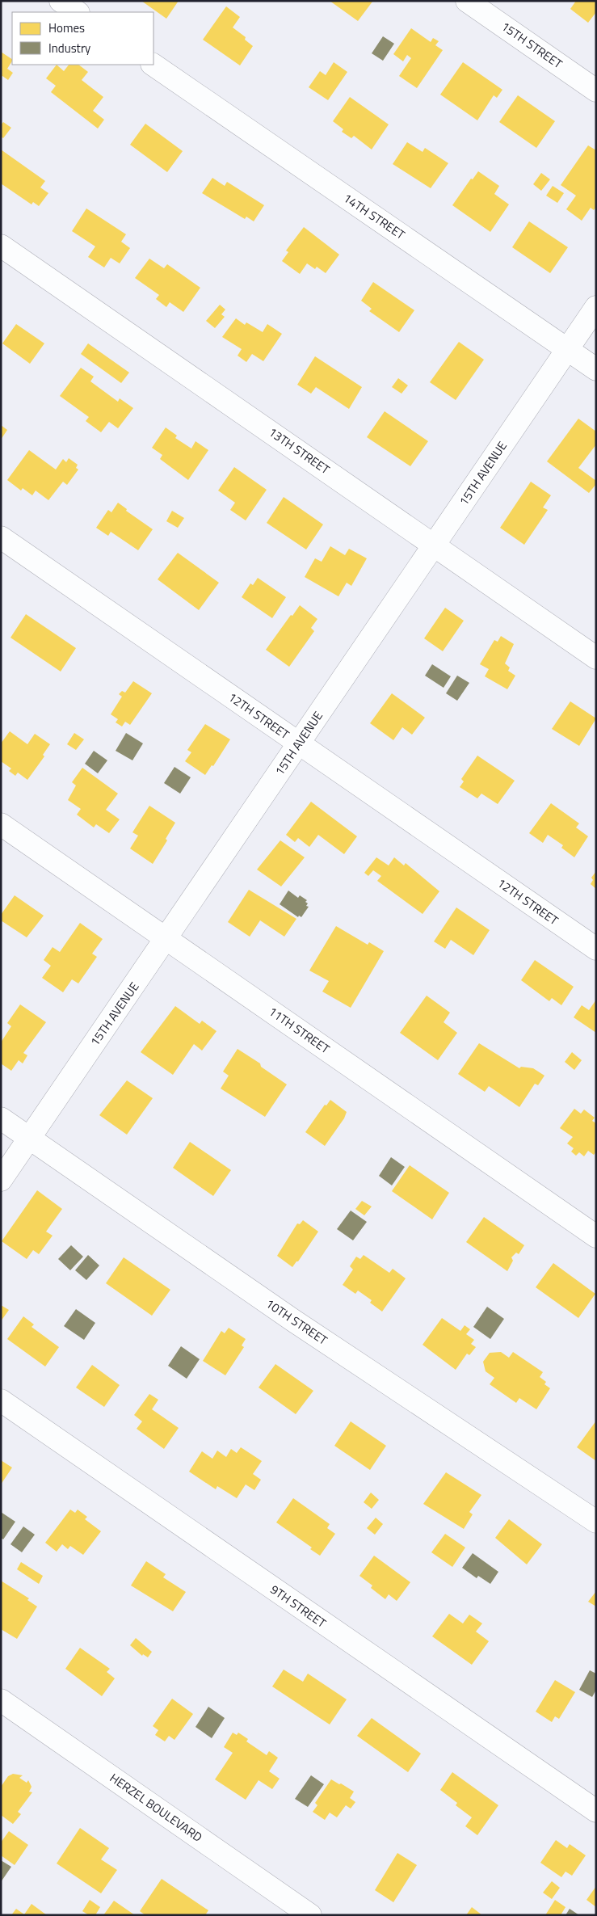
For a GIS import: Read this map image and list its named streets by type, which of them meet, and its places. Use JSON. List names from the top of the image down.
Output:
{
  "streets": {
    "street": [
      "15TH STREET",
      "14TH STREET",
      "13TH STREET",
      "15TH AVENUE",
      "12TH STREET",
      "11TH STREET",
      "10TH STREET",
      "9TH STREET",
      "HERZEL BOULEVARD"
    ]
  },
  "crossings": [
    ["14TH STREET", "15TH AVENUE"],
    ["13TH STREET", "15TH AVENUE"],
    ["15TH AVENUE", "12TH STREET"],
    ["15TH AVENUE", "11TH STREET"],
    ["15TH AVENUE", "10TH STREET"]
  ],
  "legend": ["Homes", "Industry"]
}
